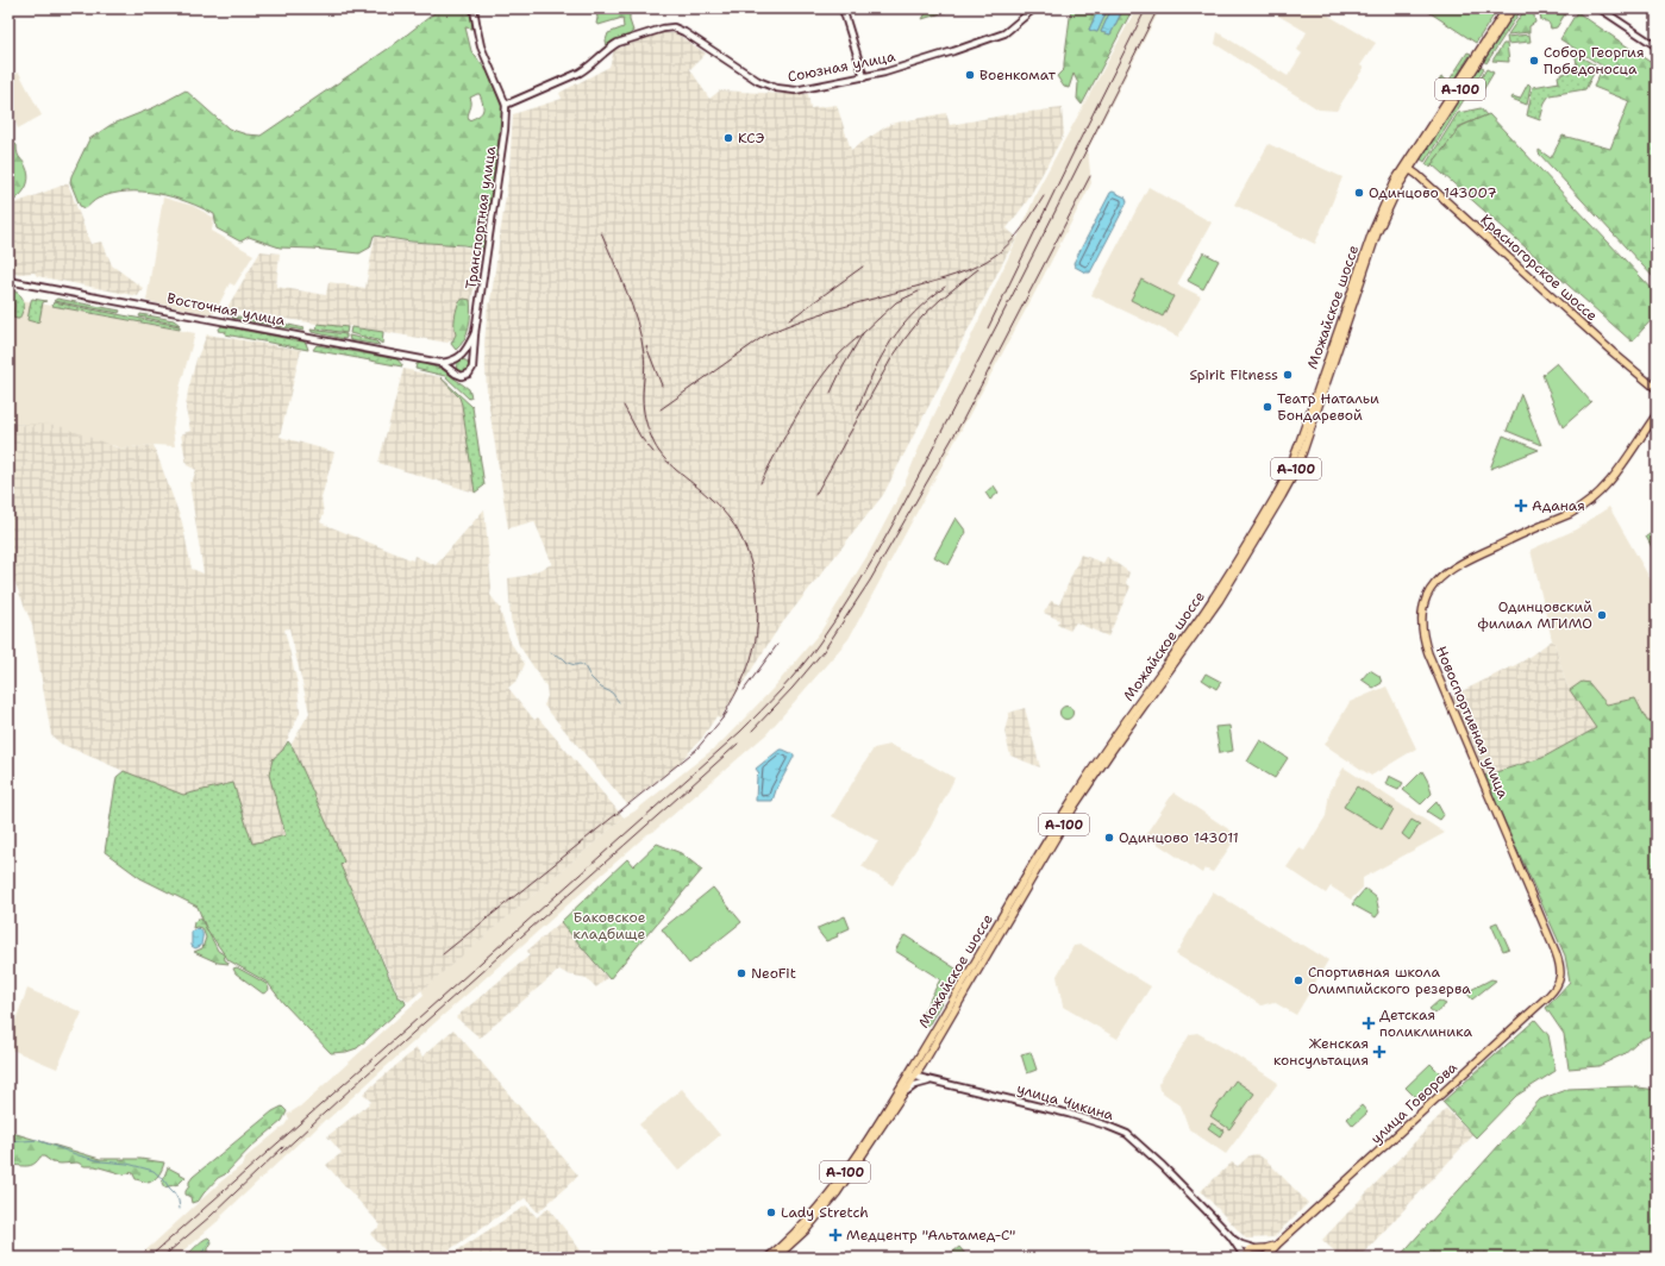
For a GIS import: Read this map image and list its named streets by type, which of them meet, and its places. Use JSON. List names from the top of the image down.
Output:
{
  "streets": {
    "main road": [
      "А-100",
      "Красногорское шоссе",
      "Можайское шоссе",
      "Новоспортивная улица",
      "улица Говорова"
    ],
    "street": [
      "Союзная улица",
      "Транспортная улица",
      "Восточная улица",
      "улица Чикина"
    ]
  },
  "crossings": [
    ["Союзная улица", "Транспортная улица"],
    ["Транспортная улица", "Восточная улица"],
    ["Красногорское шоссе", "Можайское шоссе"],
    ["Можайское шоссе", "улица Чикина"],
    ["Новоспортивная улица", "улица Говорова"],
    ["улица Чикина", "улица Говорова"]
  ],
  "parks": ["Баковское кладбище"],
  "places": {
    "other": [
      "Собор Георгия Победоносца",
      "Военкомат",
      "КСЭ",
      "Одинцово 143007",
      "Spirit Fitness",
      "Театр Натальи Бондаревой",
      "Одинцовский филиал МГИМО",
      "Одинцово 143011",
      "NeoFit",
      "Спортивная школа Олимпийского резерва",
      "Lady Stretch"
    ],
    "health": [
      "Аданая",
      "Детская поликлиника",
      "Женская консультация",
      "Медцентр \"Альтамед-С\""
    ]
  }
}
